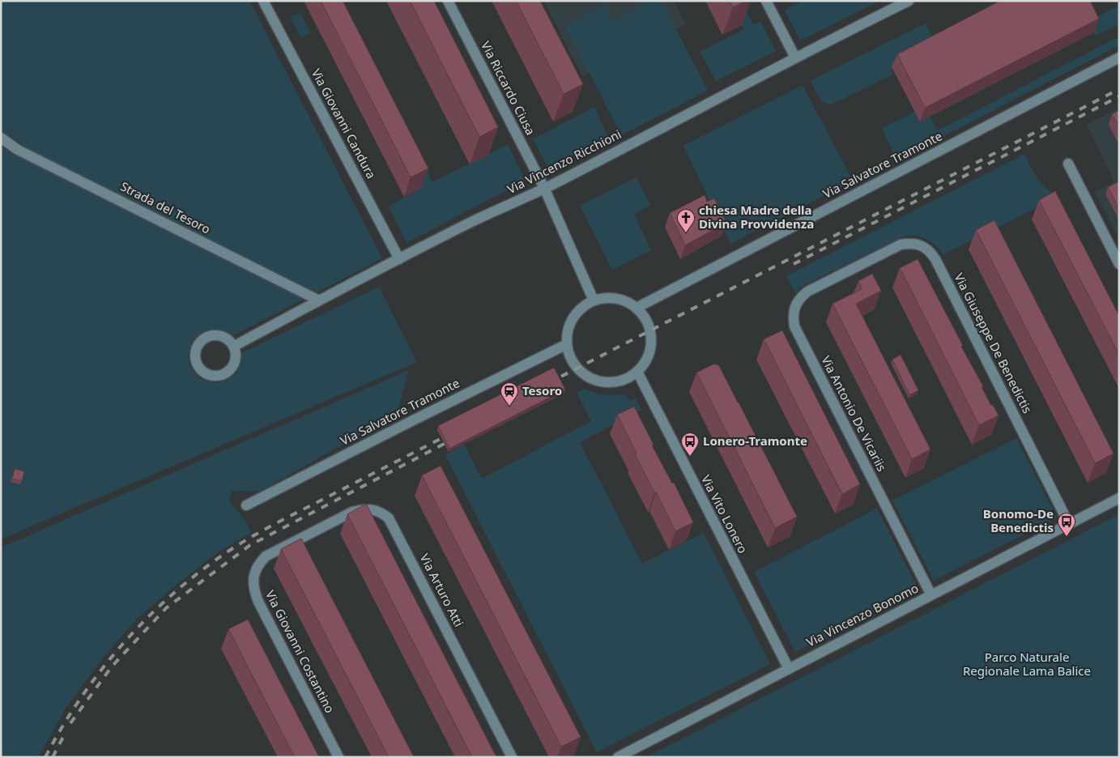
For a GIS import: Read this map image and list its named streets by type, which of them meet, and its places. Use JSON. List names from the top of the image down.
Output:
{
  "streets": {
    "street": [
      "Via Riccardo Ciusa",
      "Via Giovanni Candura",
      "Via Vincenzo Ricchioni",
      "Via Salvatore Tramonte",
      "Strada del Tesoro",
      "Via Giuseppe De Benedictis",
      "Via Antonio De Vicariis",
      "Via Vito Lonero",
      "Via Arturo Atti",
      "Via Vincenzo Bonomo",
      "Via Giovanni Costantino"
    ]
  },
  "crossings": [
    ["Via Riccardo Ciusa", "Via Vincenzo Ricchioni"],
    ["Via Riccardo Ciusa", "Via Salvatore Tramonte"],
    ["Via Riccardo Ciusa", "Via Vito Lonero"],
    ["Via Giovanni Candura", "Via Vincenzo Ricchioni"],
    ["Via Vincenzo Ricchioni", "Strada del Tesoro"],
    ["Via Salvatore Tramonte", "Via Vito Lonero"],
    ["Via Giuseppe De Benedictis", "Via Antonio De Vicariis"],
    ["Via Giuseppe De Benedictis", "Via Vincenzo Bonomo"],
    ["Via Antonio De Vicariis", "Via Vincenzo Bonomo"],
    ["Via Vito Lonero", "Via Vincenzo Bonomo"],
    ["Via Arturo Atti", "Via Giovanni Costantino"]
  ],
  "parks": ["Parco Naturale Regionale Lama Balice"],
  "places": {
    "church": ["chiesa Madre della Divina Provvidenza"],
    "station": ["Tesoro"],
    "bus stop": ["Lonero-Tramonte", "Bonomo-De Benedictis"]
  }
}
